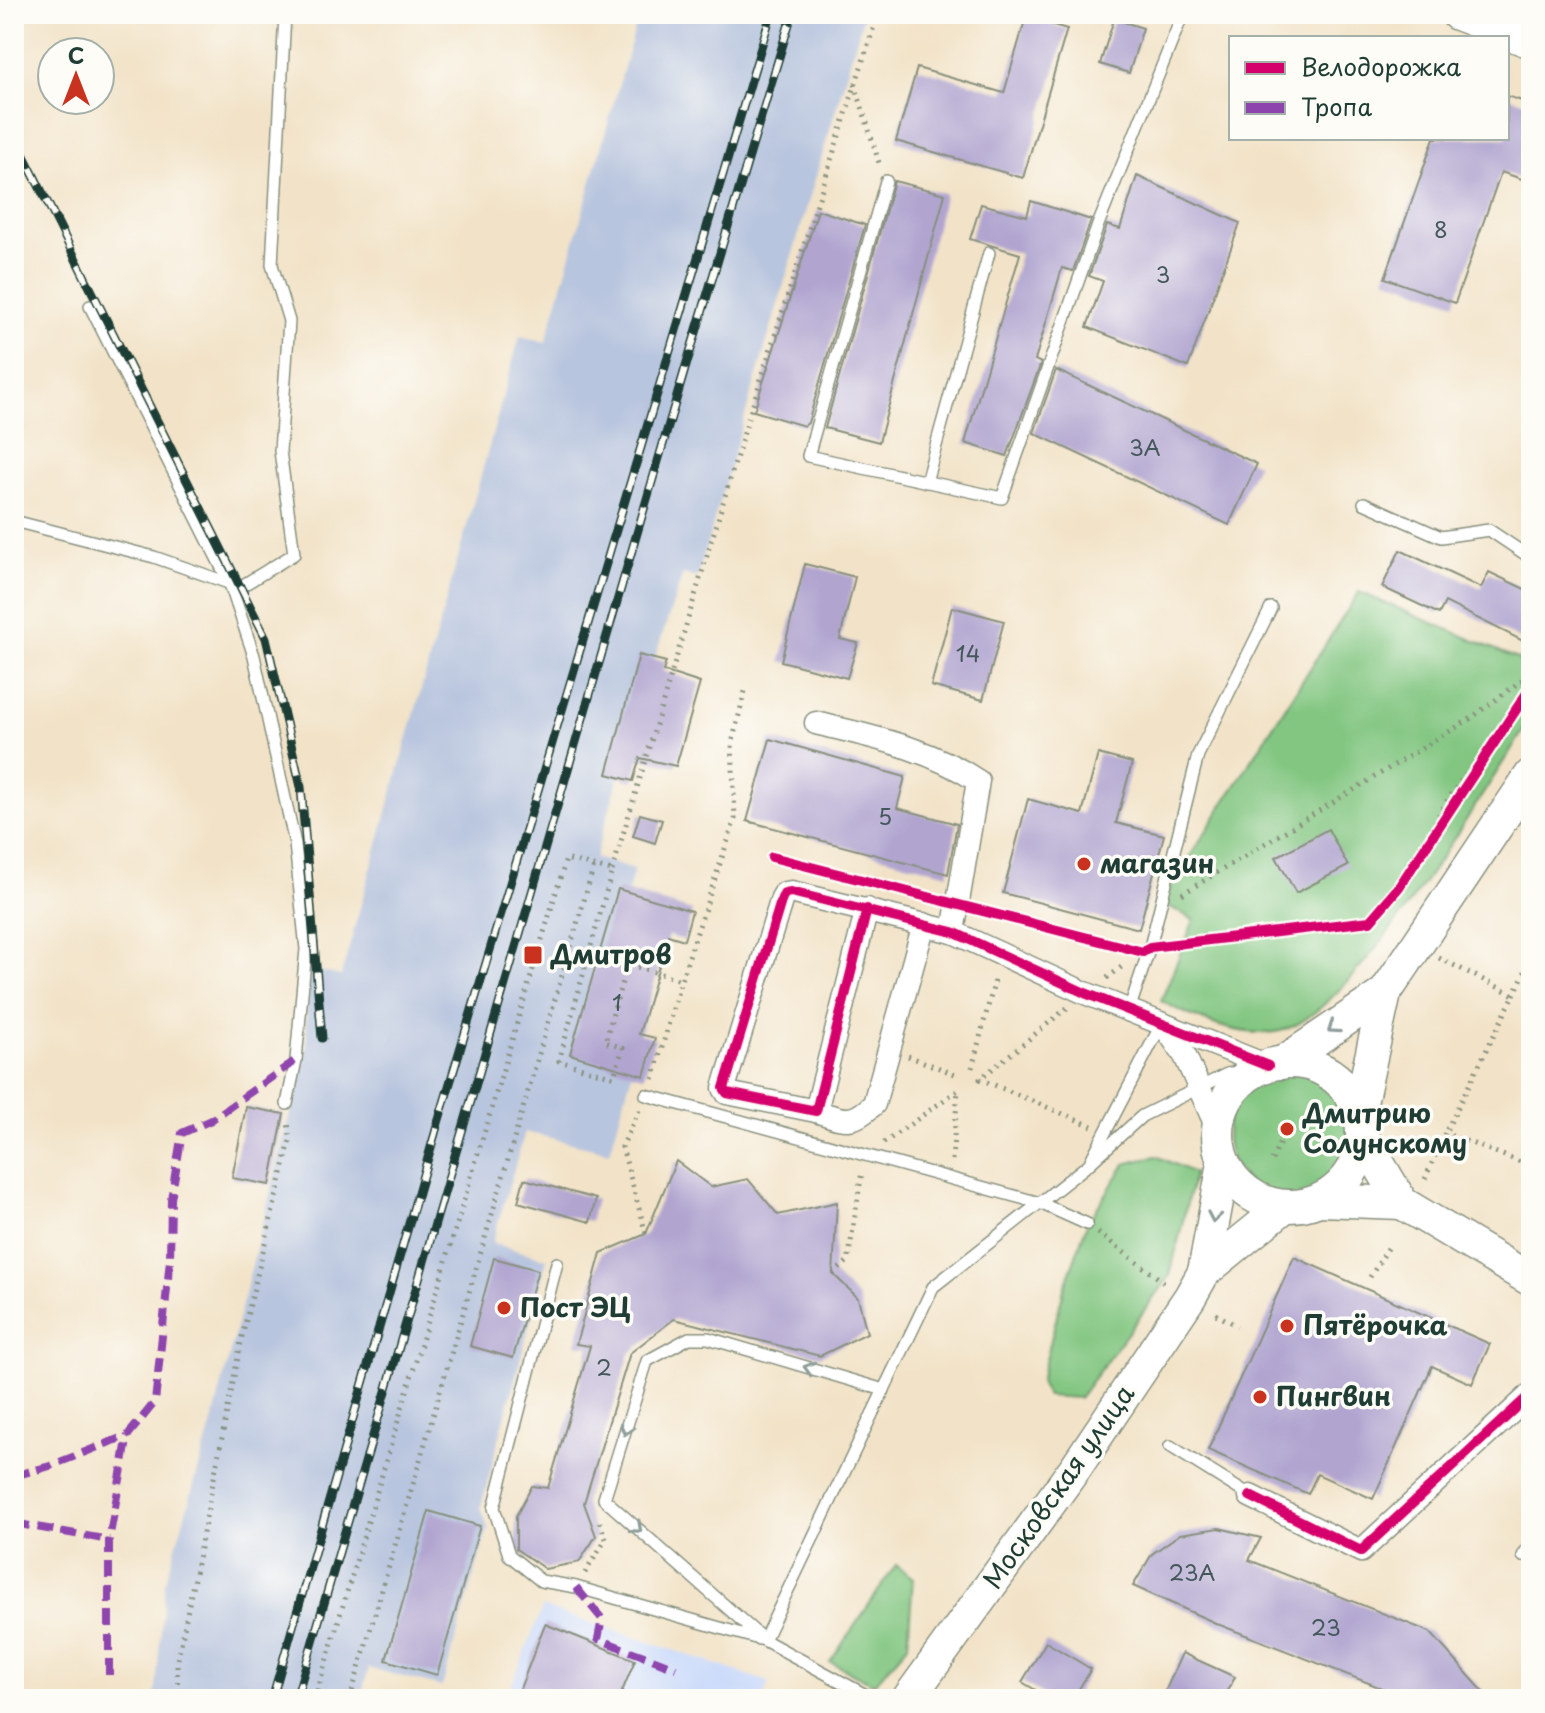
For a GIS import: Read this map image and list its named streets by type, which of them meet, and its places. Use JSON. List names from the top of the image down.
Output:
{
  "streets": {
    "main road": ["Московская улица"]
  },
  "places": {
    "other": [
      "магазин",
      "Дмитрию Солунскому",
      "Пост ЭЦ",
      "Пятёрочка",
      "Пингвин"
    ],
    "transit": ["Дмитров"]
  },
  "house_numbers": [
    "8",
    "3",
    "3А",
    "14",
    "5",
    "1",
    "2",
    "23А",
    "23"
  ],
  "legend": ["Велодорожка", "Тропа"],
  "north": "top"
}
